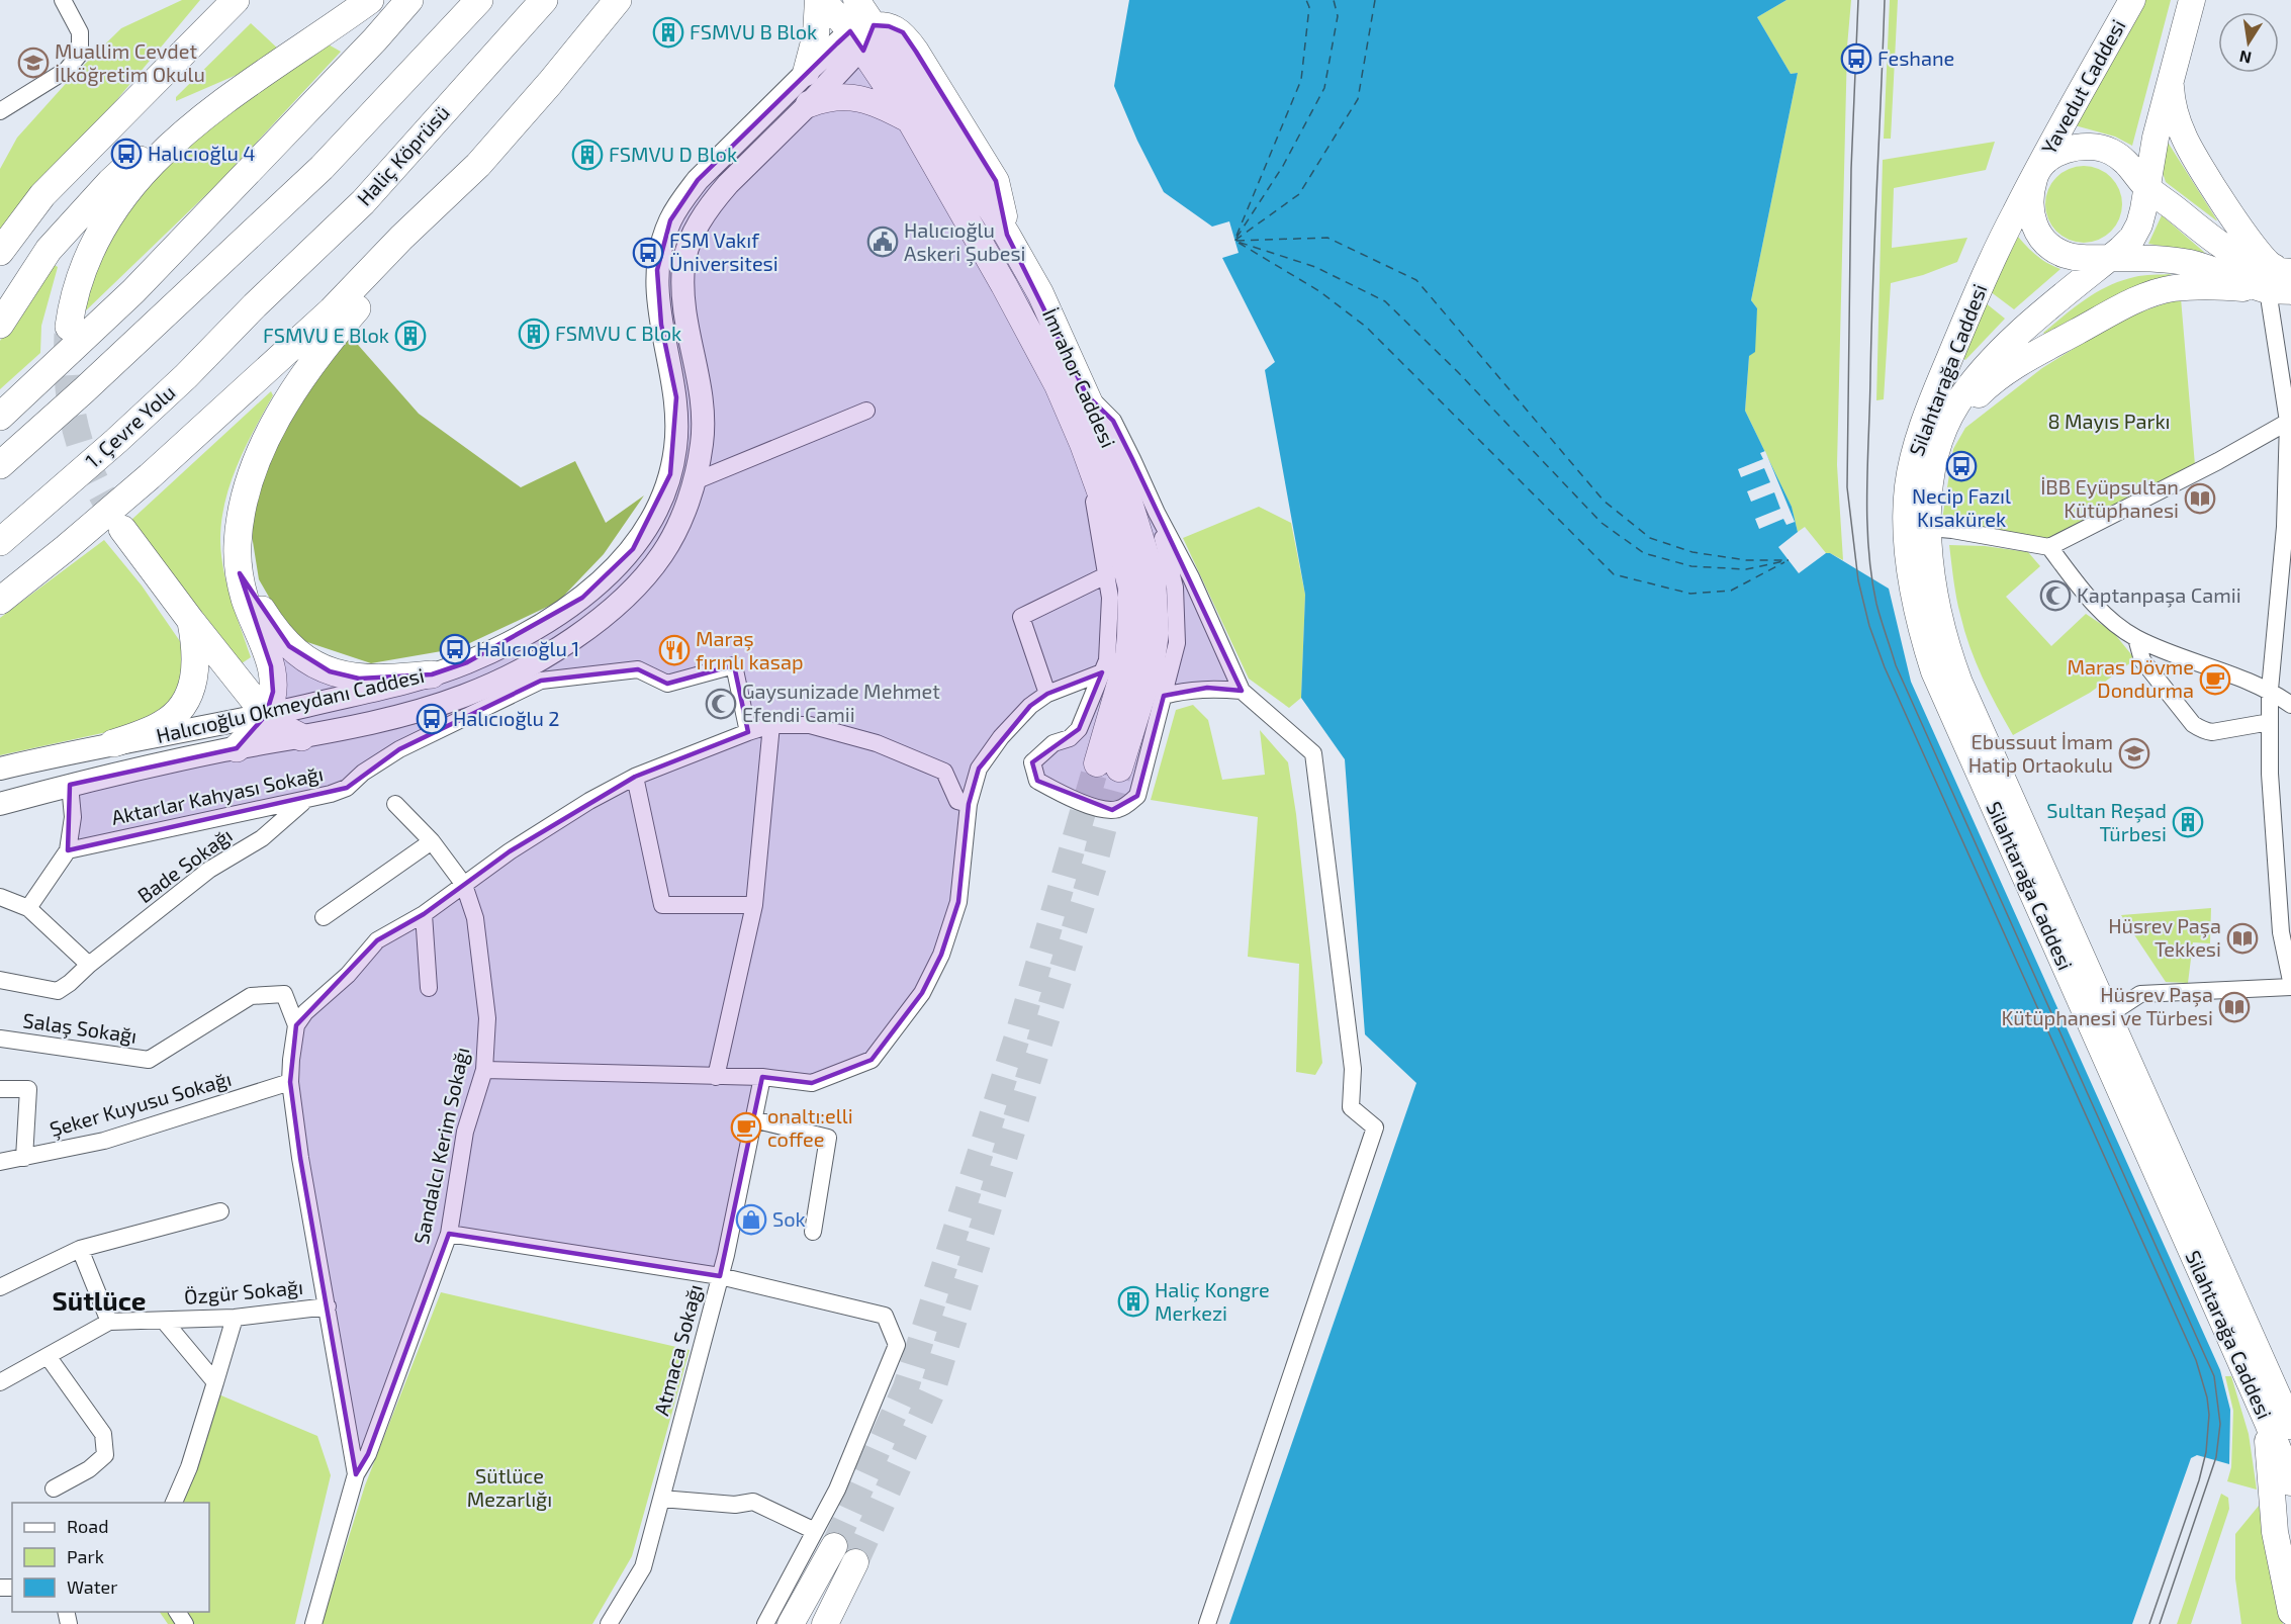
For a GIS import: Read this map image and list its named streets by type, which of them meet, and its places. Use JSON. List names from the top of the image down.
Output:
{
  "streets": {
    "highway": ["Haliç Köprüsü", "1. Çevre Yolu"],
    "main road": [
      "Yavedut Caddesi",
      "Silahtarağa Caddesi",
      "İmrahor Caddesi",
      "Halıcıoğlu Okmeydanı Caddesi"
    ],
    "street": [
      "Aktarlar Kahyası Sokağı",
      "Bade Sokağı",
      "Salaş Sokağı",
      "Şeker Kuyusu Sokağı",
      "Sandalcı Kerim Sokağı",
      "Özgür Sokağı",
      "Atmaca Sokağı"
    ]
  },
  "crossings": [
    ["Yavedut Caddesi", "Silahtarağa Caddesi"],
    ["Haliç Köprüsü", "1. Çevre Yolu"],
    ["İmrahor Caddesi", "Halıcıoğlu Okmeydanı Caddesi"],
    ["Halıcıoğlu Okmeydanı Caddesi", "Aktarlar Kahyası Sokağı"],
    ["Aktarlar Kahyası Sokağı", "Bade Sokağı"]
  ],
  "districts": ["Sütlüce"],
  "parks": ["8 Mayıs Parkı", "Sütlüce Mezarlığı"],
  "places": {
    "building": [
      "FSMVU B Blok",
      "FSMVU D Blok",
      "FSMVU C Blok",
      "FSMVU E Blok",
      "Sultan Reşad Türbesi",
      "Haliç Kongre Merkezi"
    ],
    "bus stop": [
      "Feshane",
      "Halıcıoğlu 4",
      "FSM Vakıf Üniversitesi",
      "Necip Fazıl Kısakürek",
      "Halıcıoğlu 1",
      "Halıcıoğlu 2"
    ],
    "school or university": ["Muallim Cevdet İlköğretim Okulu", "Ebussuut İmam Hatip Ortaokulu"],
    "public building": ["Halıcıoğlu Askeri Şubesi"],
    "library": ["İBB Eyüpsultan Kütüphanesi", "Hüsrev Paşa Tekkesi", "Hüsrev Paşa Kütüphanesi ve Türbesi"],
    "mosque": ["Kaptanpaşa Camii", "Gaysunizade Mehmet Efendi Camii"],
    "restaurant": ["Maraş fırınlı kasap"],
    "cafe": ["Maras Dövme Dondurma", "onaltı:elli coffee"],
    "shop": ["Sok"]
  },
  "legend": ["Road", "Park", "Water"],
  "north": "bottom"
}
